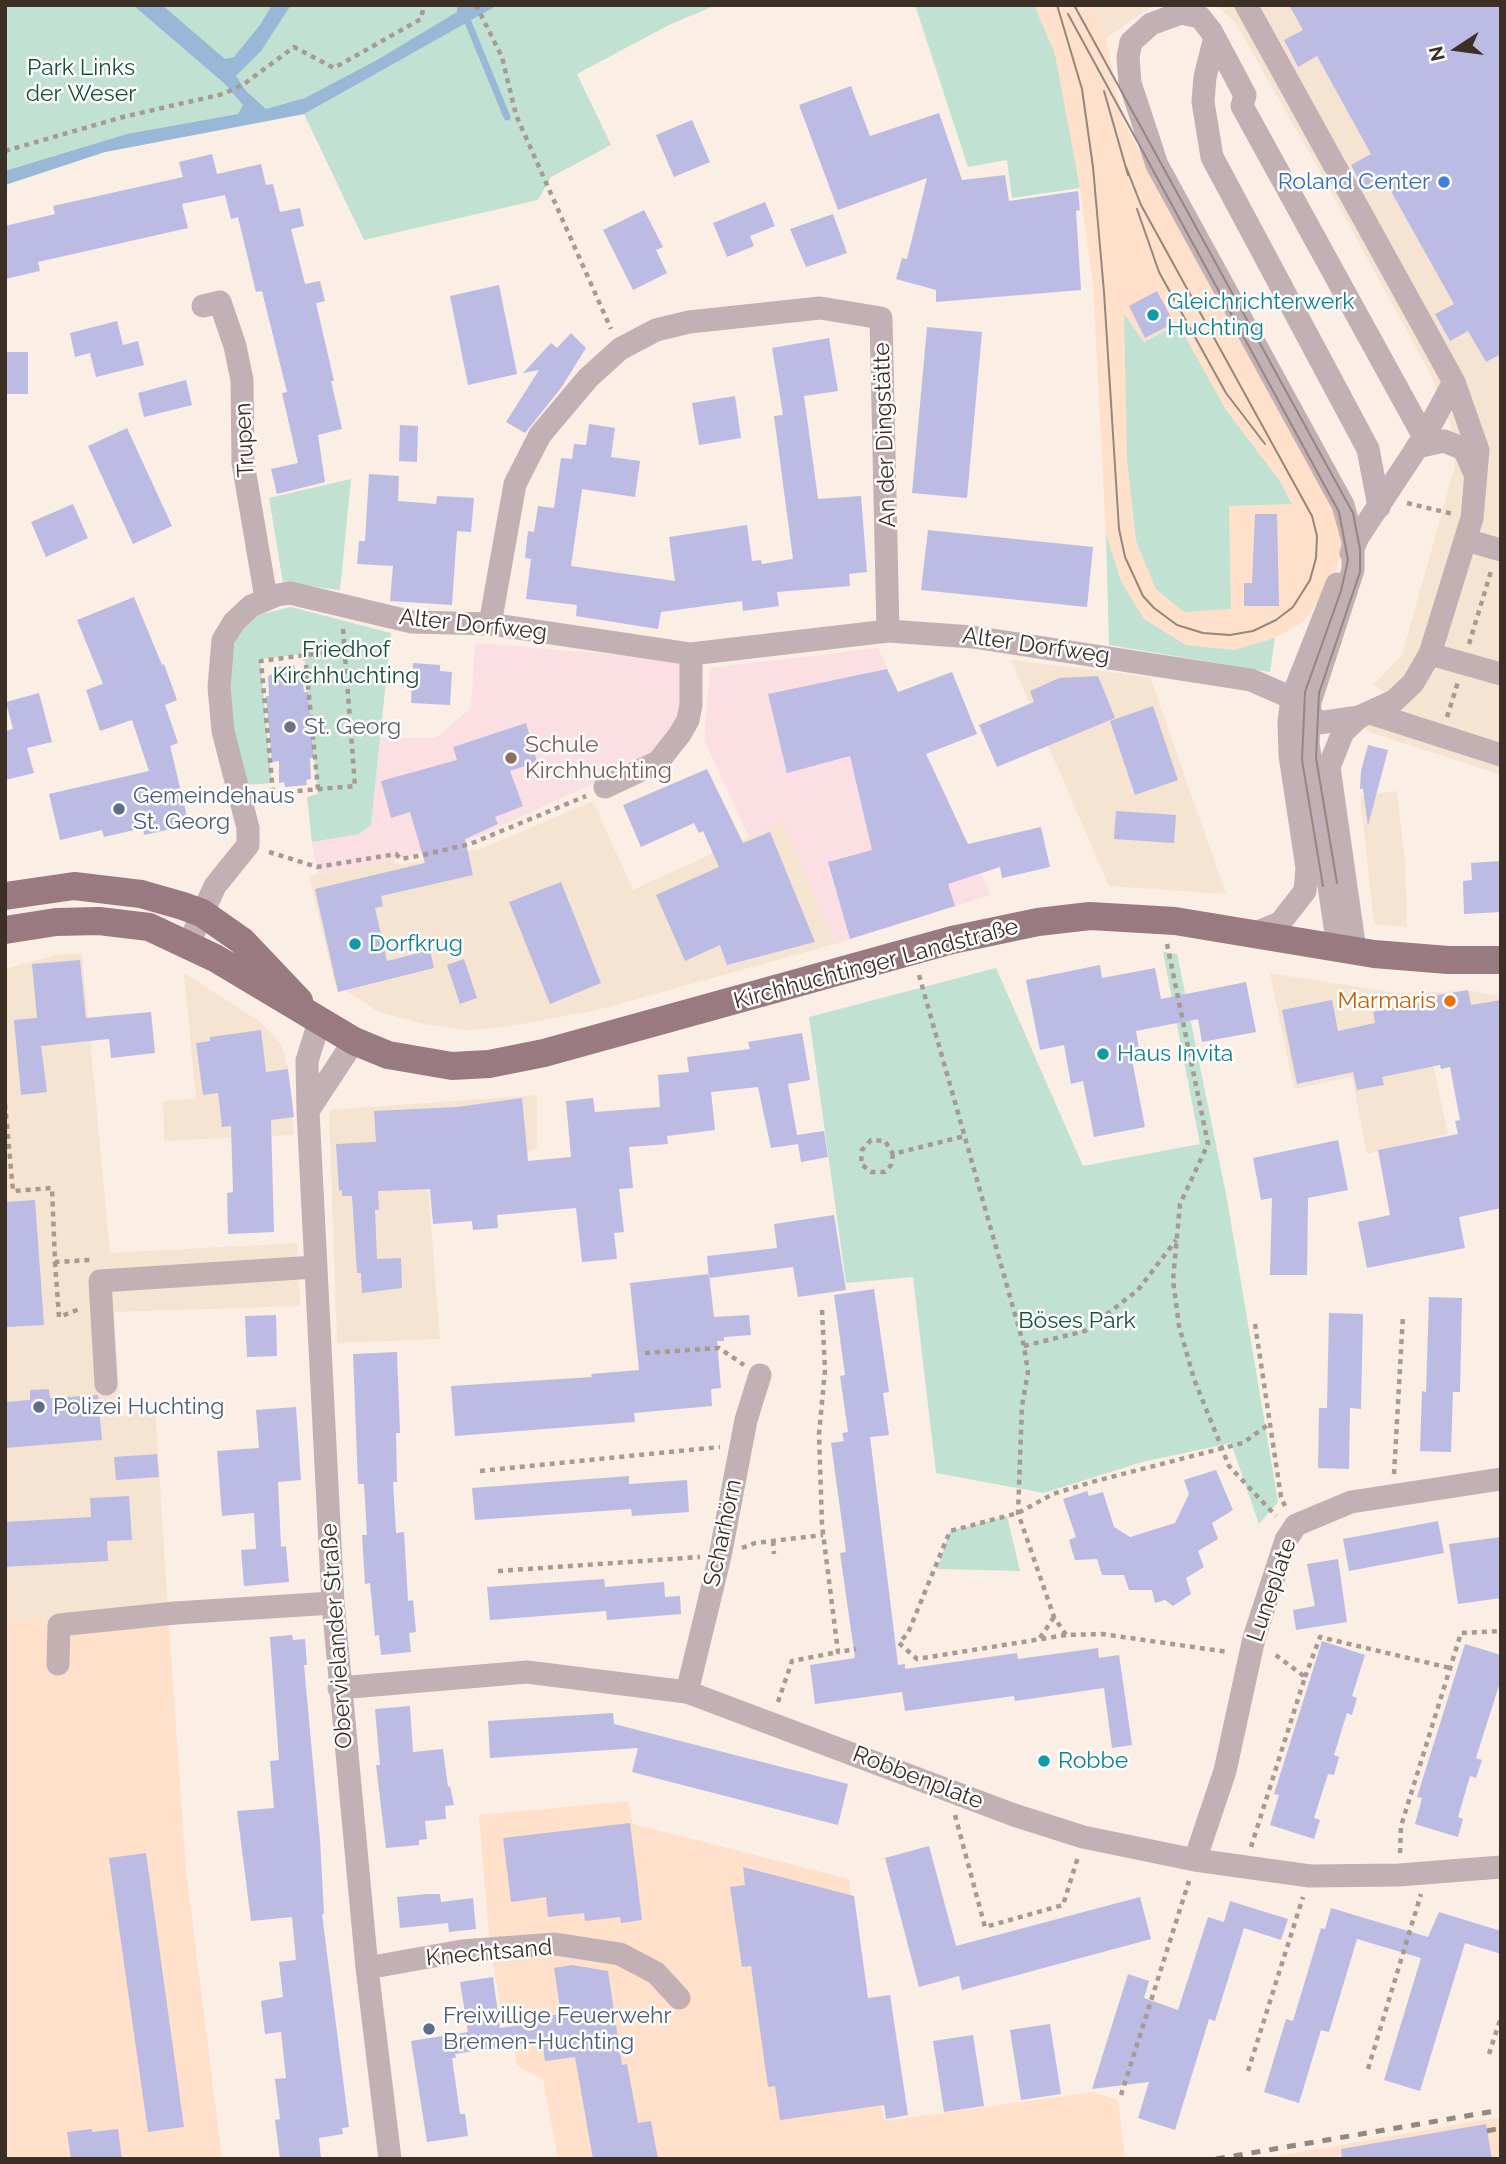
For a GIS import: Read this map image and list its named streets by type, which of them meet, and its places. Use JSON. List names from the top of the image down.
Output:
{
  "streets": {
    "main road": ["Kirchhuchtinger Landstraße"],
    "street": [
      "An der Dingstätte",
      "Trupen",
      "Alter Dorfweg",
      "Scharhörn",
      "Luneplate",
      "Obervielander Straße",
      "Robbenplate",
      "Knechtsand"
    ]
  },
  "crossings": [
    ["An der Dingstätte", "Alter Dorfweg"],
    ["Trupen", "Alter Dorfweg"],
    ["Kirchhuchtinger Landstraße", "Obervielander Straße"],
    ["Scharhörn", "Robbenplate"],
    ["Luneplate", "Robbenplate"],
    ["Obervielander Straße", "Robbenplate"],
    ["Obervielander Straße", "Knechtsand"]
  ],
  "parks": ["Park Links der Weser", "Friedhof Kirchhuchting", "Böses Park"],
  "places": [
    "Roland Center",
    "Gleichrichterwerk Huchting",
    "St. Georg",
    "Schule Kirchhuchting",
    "Gemeindehaus St. Georg",
    "Dorfkrug",
    "Marmaris",
    "Haus Invita",
    "Polizei Huchting",
    "Robbe",
    "Freiwillige Feuerwehr Bremen-Huchting"
  ],
  "north": "left"
}
